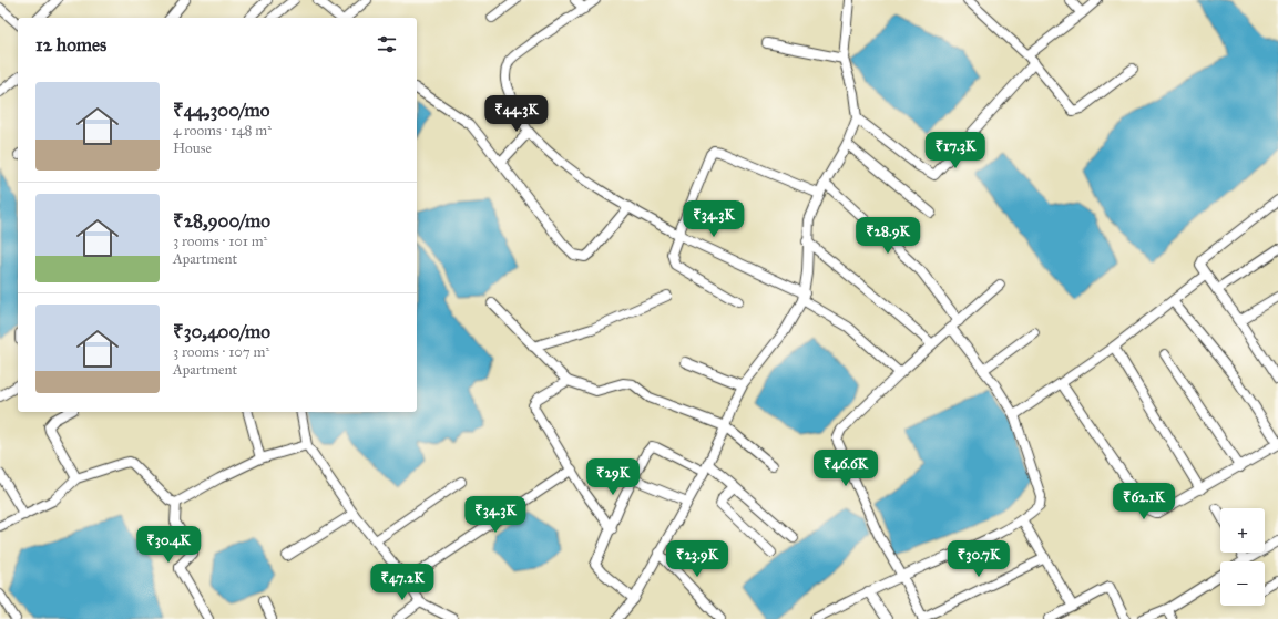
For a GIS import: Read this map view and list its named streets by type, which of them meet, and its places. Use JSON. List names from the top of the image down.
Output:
{
  "page": {
    "heading": "12 homes",
    "list": [
      {
        "name": "₹44,300/mo",
        "note": "4 rooms · 148 m² · House"
      },
      {
        "name": "₹28,900/mo",
        "note": "3 rooms · 101 m² · Apartment"
      },
      {
        "name": "₹30,400/mo",
        "note": "3 rooms · 107 m² · Apartment"
      }
    ],
    "price": [
      "₹44.3K",
      "₹17.3K",
      "₹34.3K",
      "₹28.9K",
      "₹46.6K",
      "₹29K",
      "₹62.1K",
      "₹34.3K",
      "₹30.4K",
      "₹23.9K",
      "₹30.7K",
      "₹47.2K"
    ],
    "map_buttons": ["+", "−"]
  }
}
